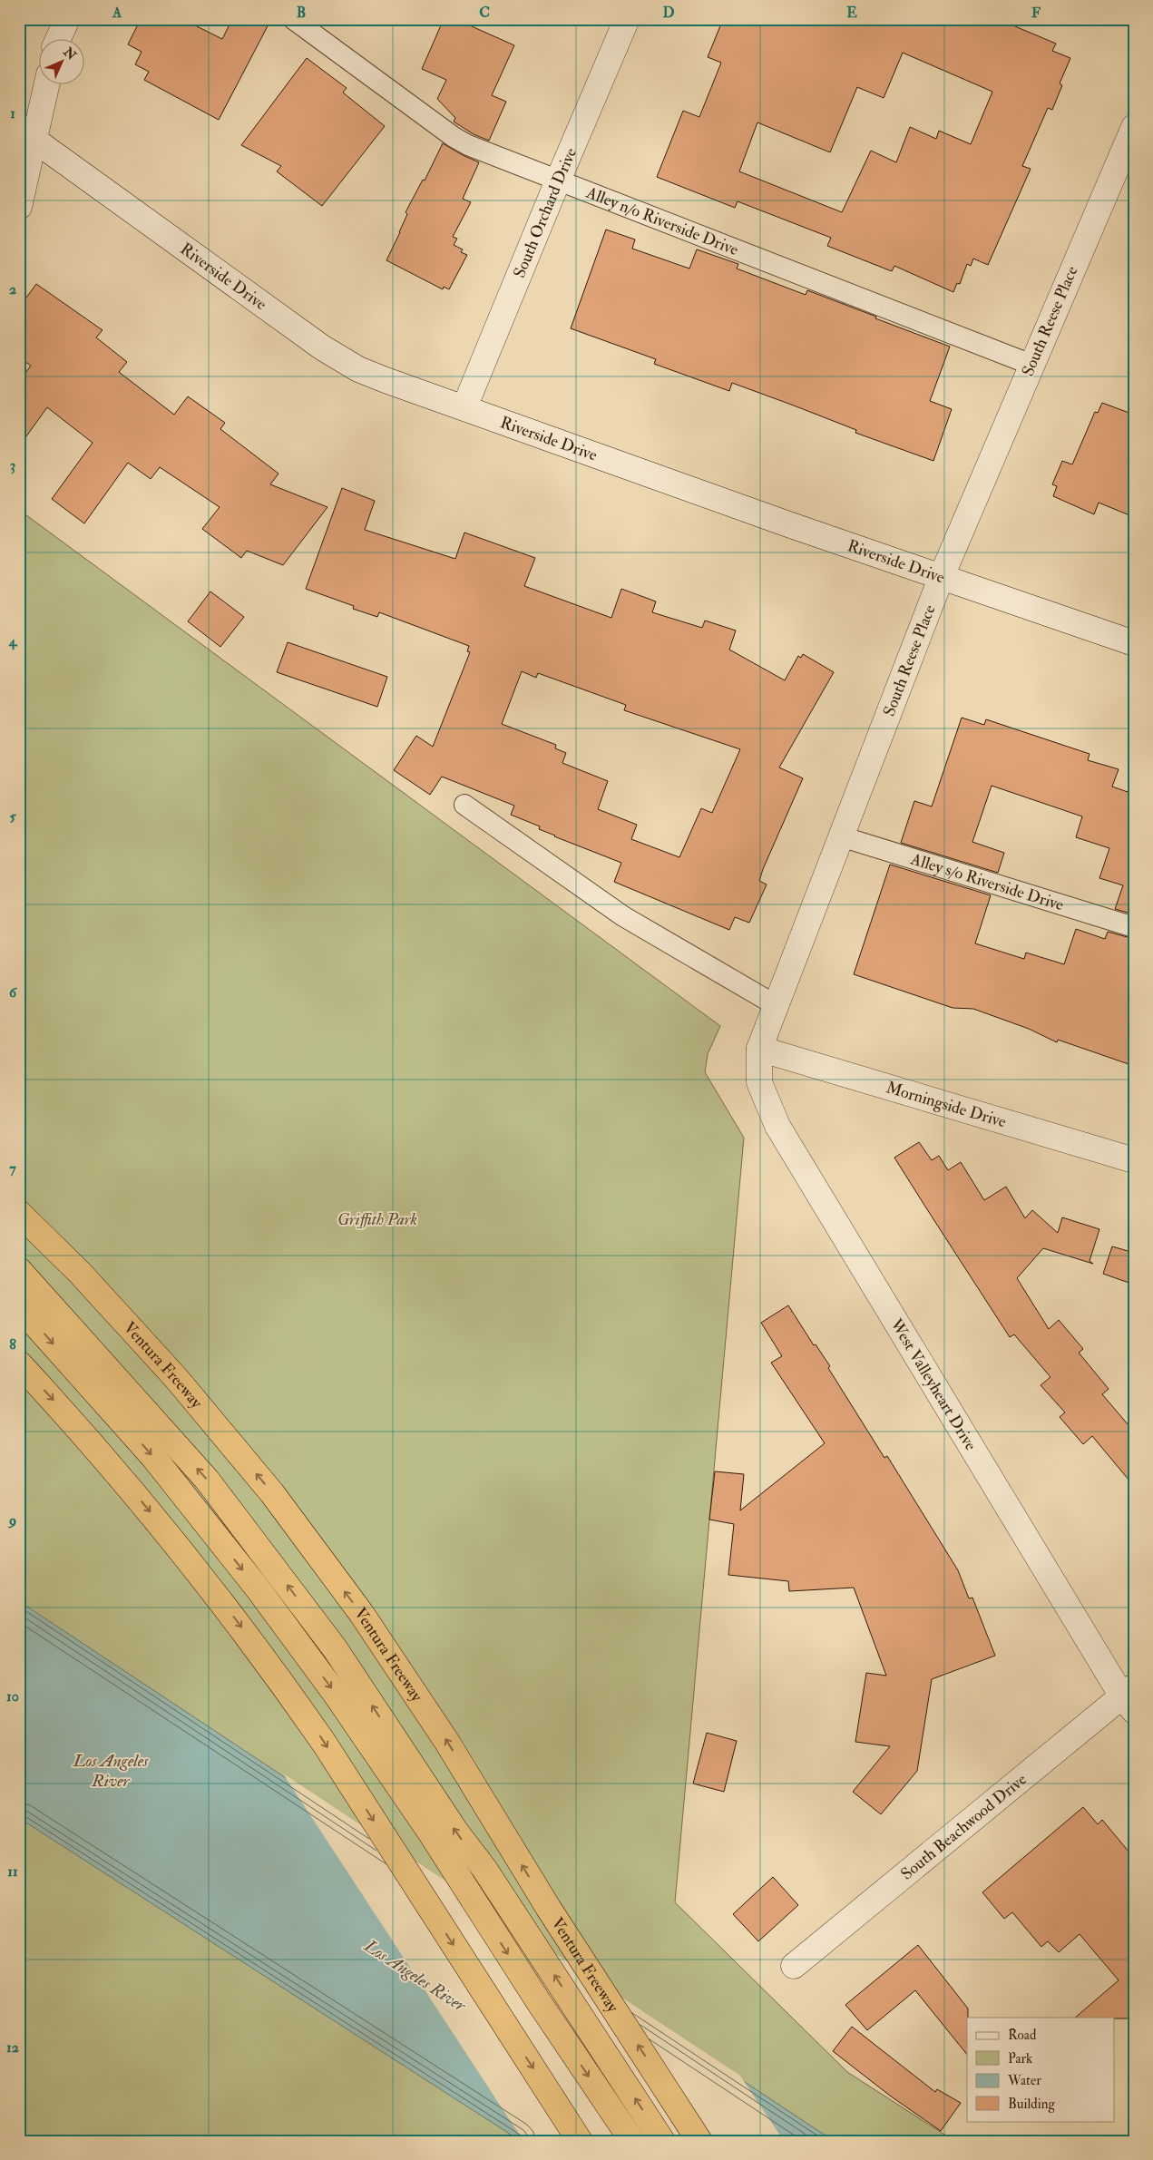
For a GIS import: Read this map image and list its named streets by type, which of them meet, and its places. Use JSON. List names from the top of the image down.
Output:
{
  "streets": {
    "highway": ["Ventura Freeway"],
    "street": [
      "South Orchard Drive",
      "Riverside Drive",
      "South Reese Place",
      "Morningside Drive",
      "West Valleyheart Drive",
      "South Beachwood Drive"
    ],
    "lane": ["Alley n/o Riverside Drive", "Alley s/o Riverside Drive"]
  },
  "crossings": [
    ["South Orchard Drive", "Alley n/o Riverside Drive"],
    ["South Orchard Drive", "Riverside Drive"],
    ["Alley n/o Riverside Drive", "South Reese Place"],
    ["Riverside Drive", "South Reese Place"],
    ["South Reese Place", "Alley s/o Riverside Drive"],
    ["South Reese Place", "Morningside Drive"],
    ["South Reese Place", "West Valleyheart Drive"],
    ["Morningside Drive", "West Valleyheart Drive"],
    ["West Valleyheart Drive", "South Beachwood Drive"]
  ],
  "water": ["Los Angeles River"],
  "parks": ["Griffith Park"],
  "legend": [
    "Road",
    "Park",
    "Water",
    "Building"
  ],
  "north": "top right",
  "grid": {
    "columns": [
      "A",
      "B",
      "C",
      "D",
      "E",
      "F"
    ],
    "rows": [
      "1",
      "2",
      "3",
      "4",
      "5",
      "6",
      "7",
      "8",
      "9",
      "10",
      "11",
      "12"
    ]
  }
}
